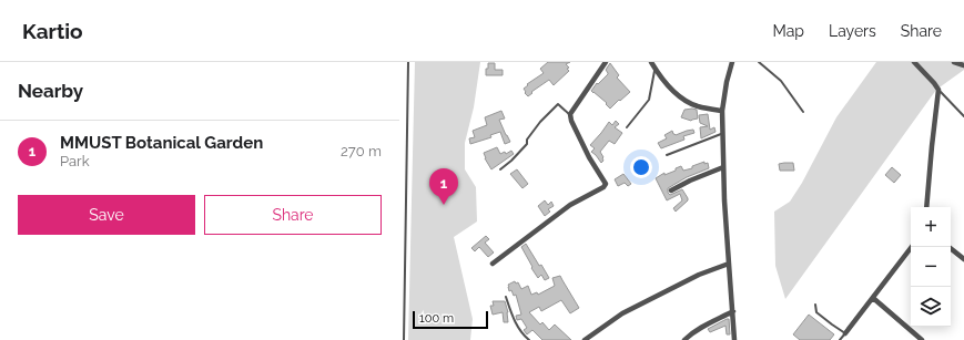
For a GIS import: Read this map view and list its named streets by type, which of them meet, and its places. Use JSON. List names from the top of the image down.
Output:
{
  "scale_bar": "100 m",
  "page": {
    "header": "Kartio",
    "nav": ["Map", "Layers", "Share"],
    "heading": "Nearby",
    "list": [
      {
        "mark": "1",
        "name": "MMUST Botanical Garden",
        "note": "Park",
        "value": "270 m"
      }
    ],
    "pins": "1",
    "buttons": ["Save", "Share"],
    "map_buttons": ["+", "−"],
    "scale": "100 m"
  }
}
